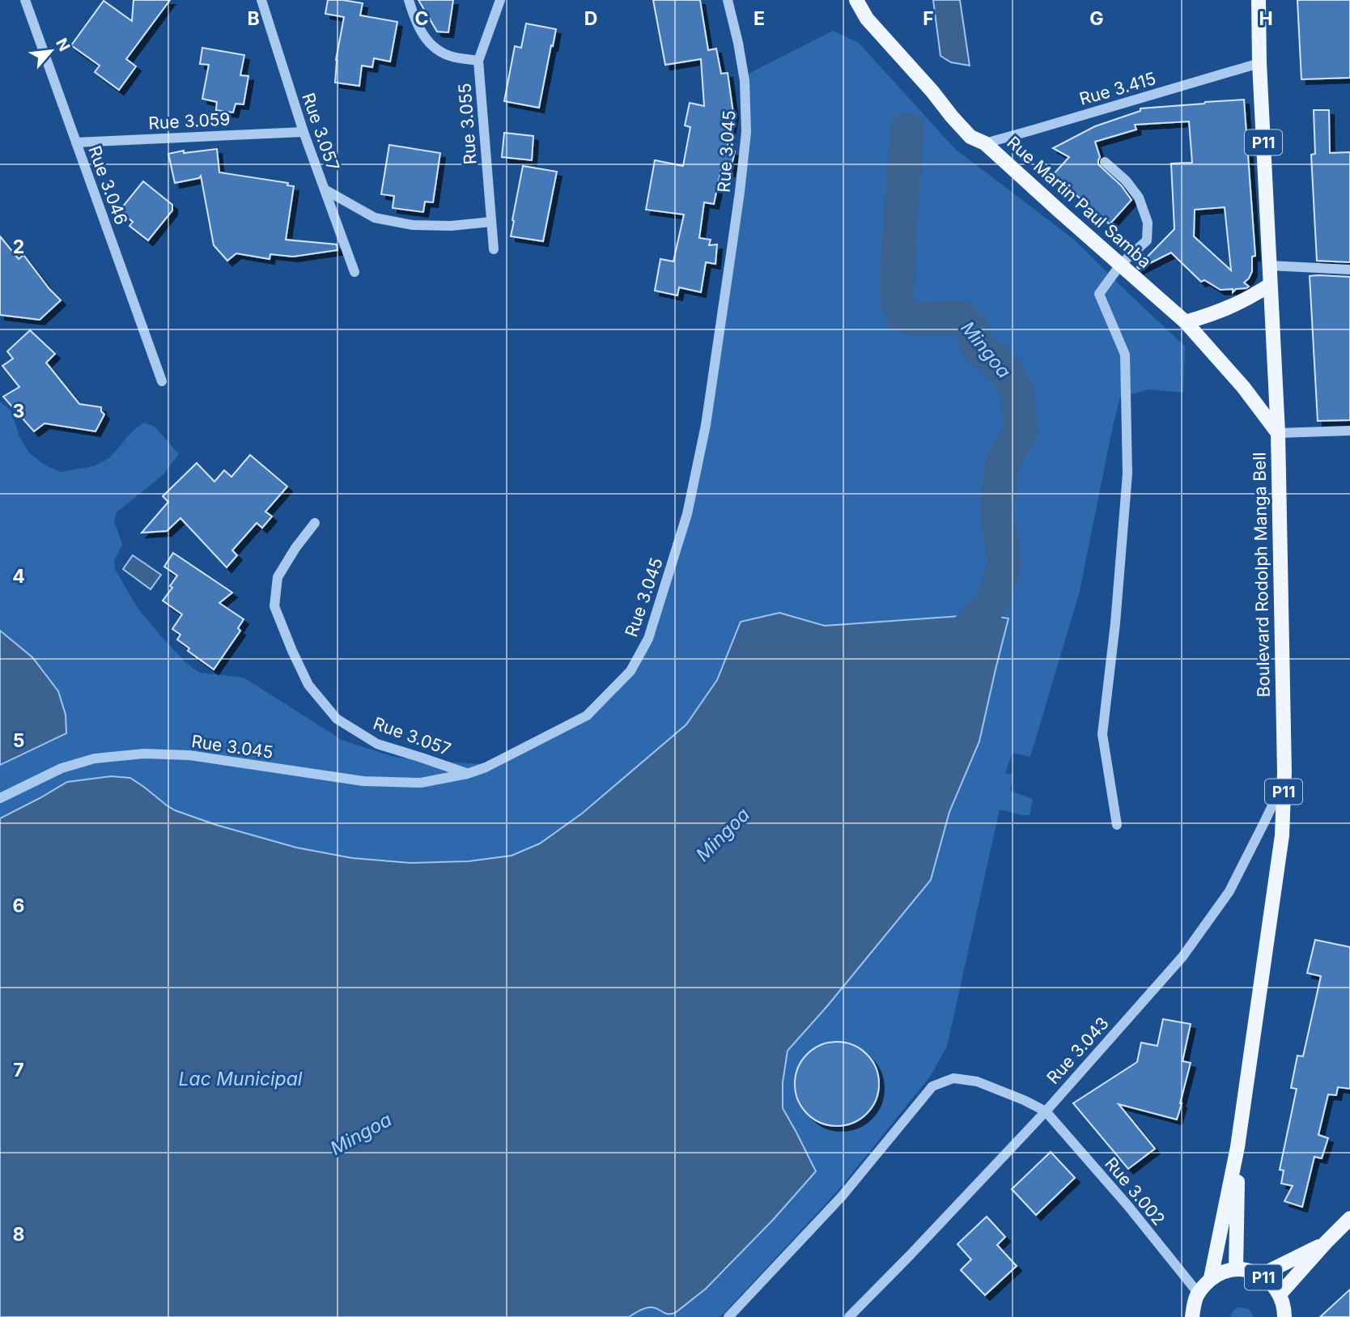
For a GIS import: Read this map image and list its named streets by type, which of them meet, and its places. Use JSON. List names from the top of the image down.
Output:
{
  "streets": {
    "main road": ["P11", "Rue Martin Paul Samba", "Boulevard Rodolph Manga Bell"],
    "street": [
      "Rue 3.415",
      "Rue 3.059",
      "Rue 3.055",
      "Rue 3.057",
      "Rue 3.045",
      "Rue 3.046",
      "Rue 3.043",
      "Rue 3.002"
    ]
  },
  "crossings": [
    ["Rue 3.415", "Rue Martin Paul Samba"],
    ["Rue 3.415", "Boulevard Rodolph Manga Bell"],
    ["Rue 3.059", "Rue 3.057"],
    ["Rue 3.059", "Rue 3.046"],
    ["Rue 3.057", "Rue 3.045"],
    ["P11", "Boulevard Rodolph Manga Bell"],
    ["P11", "Rue 3.002"],
    ["Rue Martin Paul Samba", "Boulevard Rodolph Manga Bell"],
    ["Boulevard Rodolph Manga Bell", "Rue 3.043"],
    ["Rue 3.043", "Rue 3.002"]
  ],
  "water": ["Mingoa", "Lac Municipal"],
  "north": "top right",
  "grid": {
    "columns": [
      "B",
      "C",
      "D",
      "E",
      "F",
      "G",
      "H"
    ],
    "rows": [
      "2",
      "3",
      "4",
      "5",
      "6",
      "7",
      "8"
    ]
  }
}
